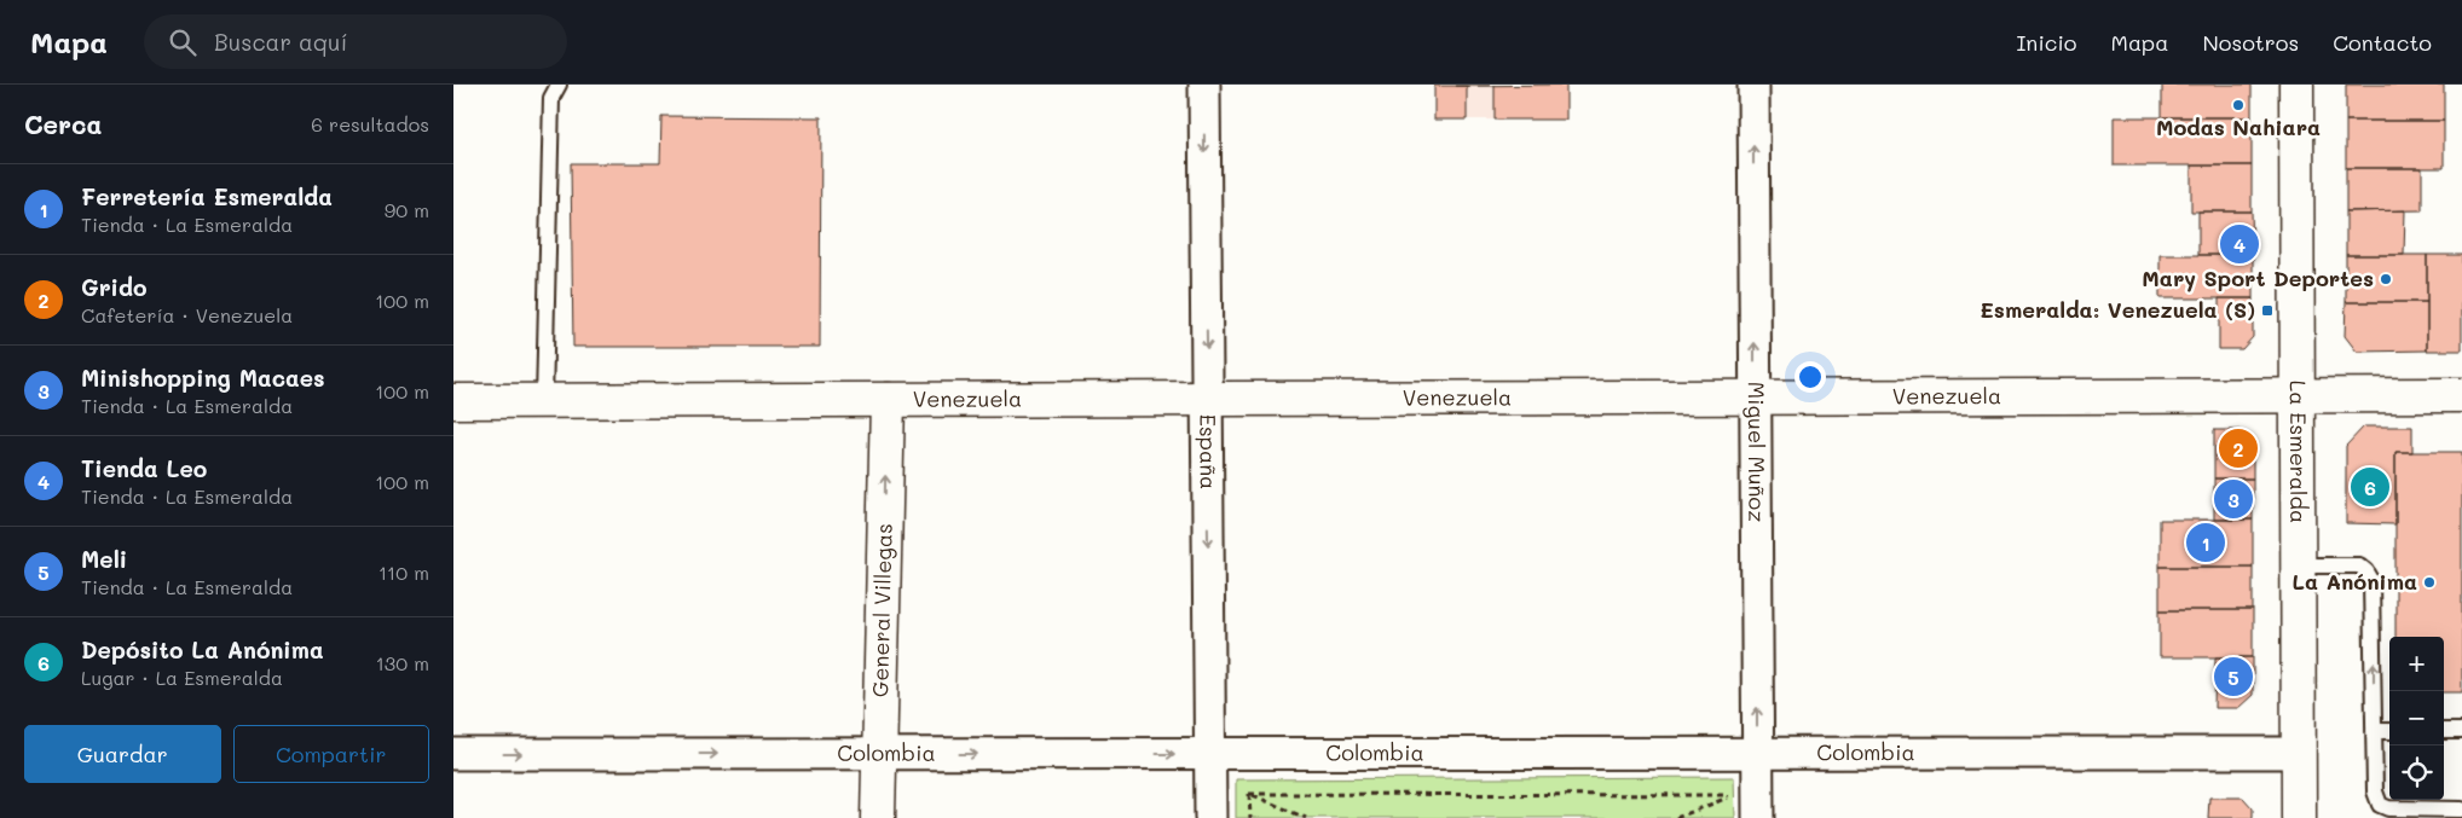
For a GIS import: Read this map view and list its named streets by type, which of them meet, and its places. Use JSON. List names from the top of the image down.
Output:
{
  "streets": {
    "main road": ["Venezuela", "La Esmeralda", "General Villegas"],
    "street": ["España", "Miguel Muñoz", "Colombia"]
  },
  "crossings": [
    ["Venezuela", "España"],
    ["Venezuela", "Miguel Muñoz"],
    ["Venezuela", "La Esmeralda"],
    ["Venezuela", "General Villegas"],
    ["España", "Colombia"],
    ["Miguel Muñoz", "Colombia"],
    ["La Esmeralda", "Colombia"],
    ["General Villegas", "Colombia"]
  ],
  "one_way": [
    "España",
    "Miguel Muñoz",
    "General Villegas",
    "Colombia"
  ],
  "places": {
    "other": ["Modas Nahiara", "Mary Sport Deportes", "La Anónima"],
    "transit": ["Esmeralda: Venezuela (S)"]
  },
  "page": {
    "header": "Mapa",
    "search": "Buscar aquí",
    "nav": [
      "Inicio",
      "Mapa",
      "Nosotros",
      "Contacto"
    ],
    "heading": ["Cerca", "6 resultados"],
    "list": [
      {
        "mark": "1",
        "name": "Ferretería Esmeralda",
        "note": "Tienda · La Esmeralda",
        "value": "90 m"
      },
      {
        "mark": "2",
        "name": "Grido",
        "note": "Cafetería · Venezuela",
        "value": "100 m"
      },
      {
        "mark": "3",
        "name": "Minishopping Macaes",
        "note": "Tienda · La Esmeralda",
        "value": "100 m"
      },
      {
        "mark": "4",
        "name": "Tienda Leo",
        "note": "Tienda · La Esmeralda",
        "value": "100 m"
      },
      {
        "mark": "5",
        "name": "Meli",
        "note": "Tienda · La Esmeralda",
        "value": "110 m"
      },
      {
        "mark": "6",
        "name": "Depósito La Anónima",
        "note": "Lugar · La Esmeralda",
        "value": "130 m"
      }
    ],
    "pins": [
      "4",
      "2",
      "6",
      "3",
      "1",
      "5"
    ],
    "map_buttons": ["+", "−"],
    "buttons": ["Guardar", "Compartir"]
  }
}
